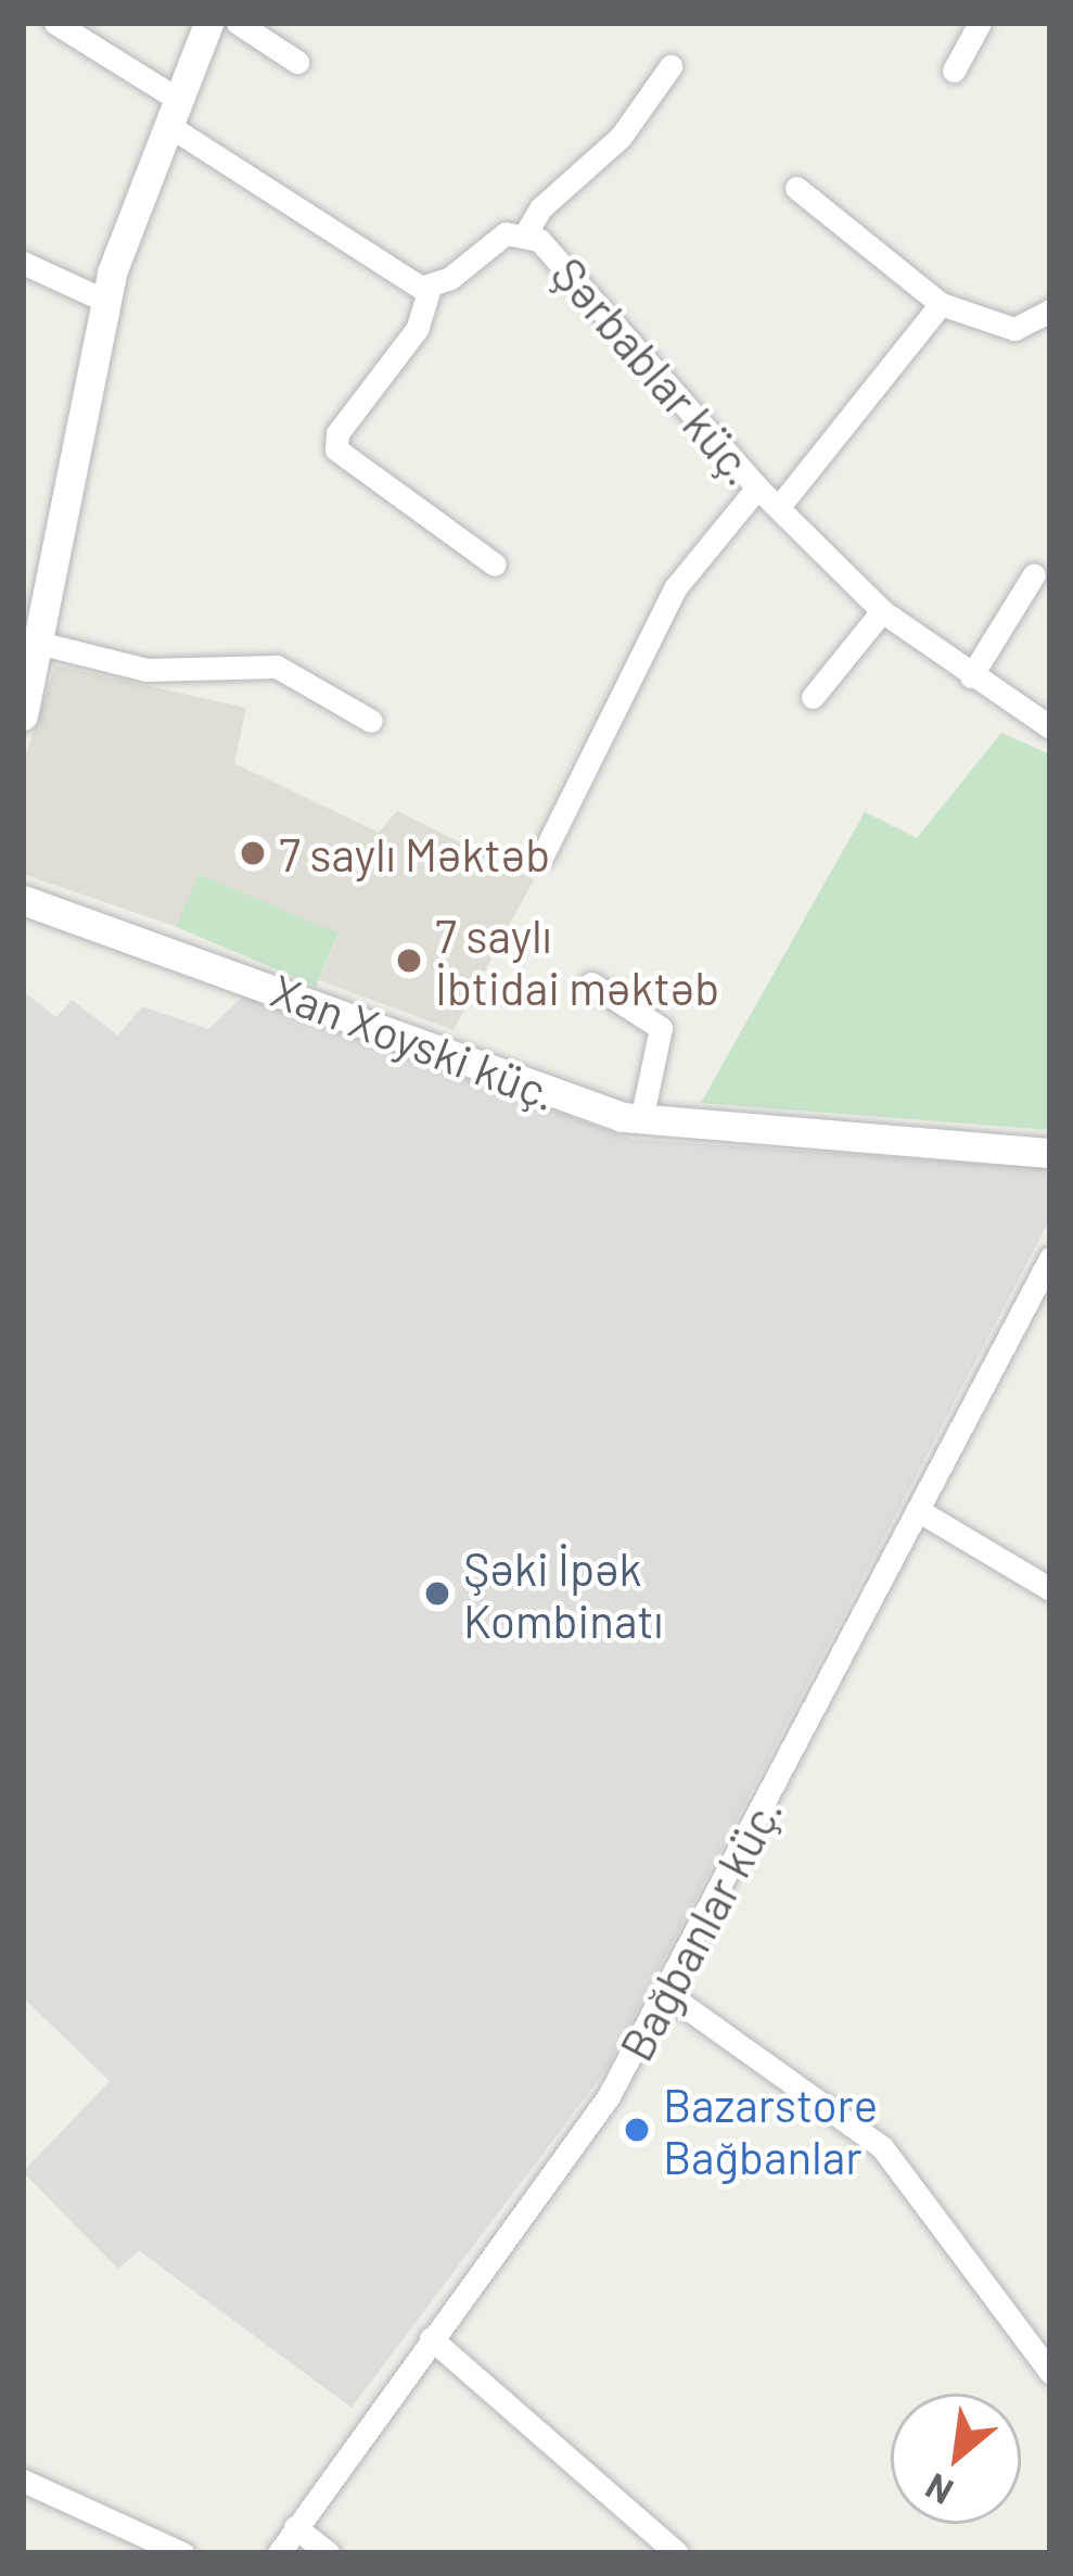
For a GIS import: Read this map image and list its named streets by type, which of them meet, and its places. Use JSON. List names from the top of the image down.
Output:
{
  "streets": {
    "street": ["Şərbablar küç.", "Xan Xoyski küç.", "Bağbanlar küç."]
  },
  "places": [
    "7 saylı Məktəb",
    "7 saylı İbtidai məktəb",
    "Şəki İpək Kombinatı",
    "Bazarstore Bağbanlar"
  ],
  "north": "bottom left"
}
